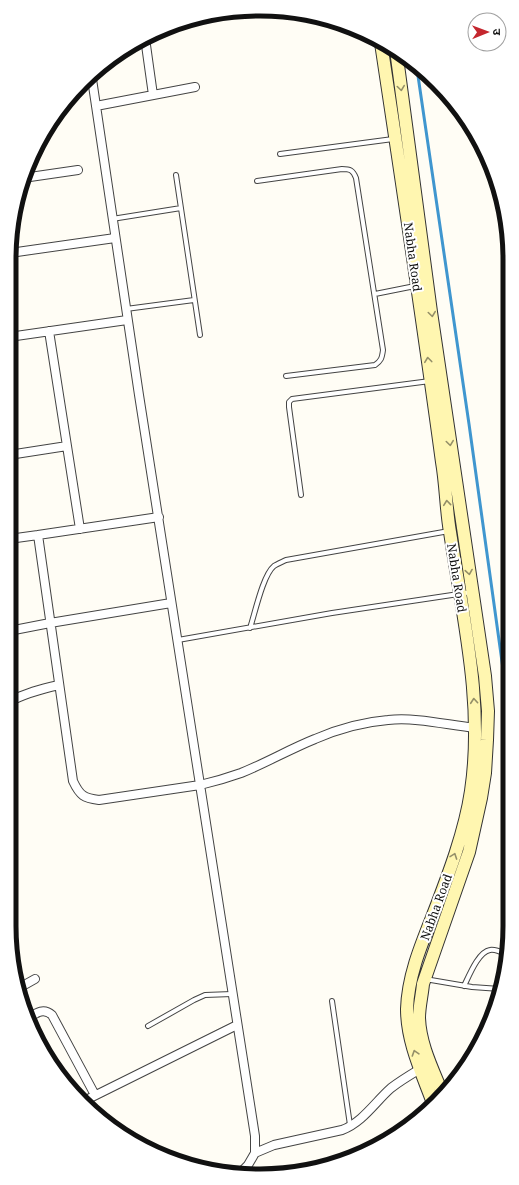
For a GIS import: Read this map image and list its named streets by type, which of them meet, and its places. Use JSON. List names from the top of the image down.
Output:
{
  "streets": {
    "main road": ["Nabha Road"]
  },
  "north": "right"
}
